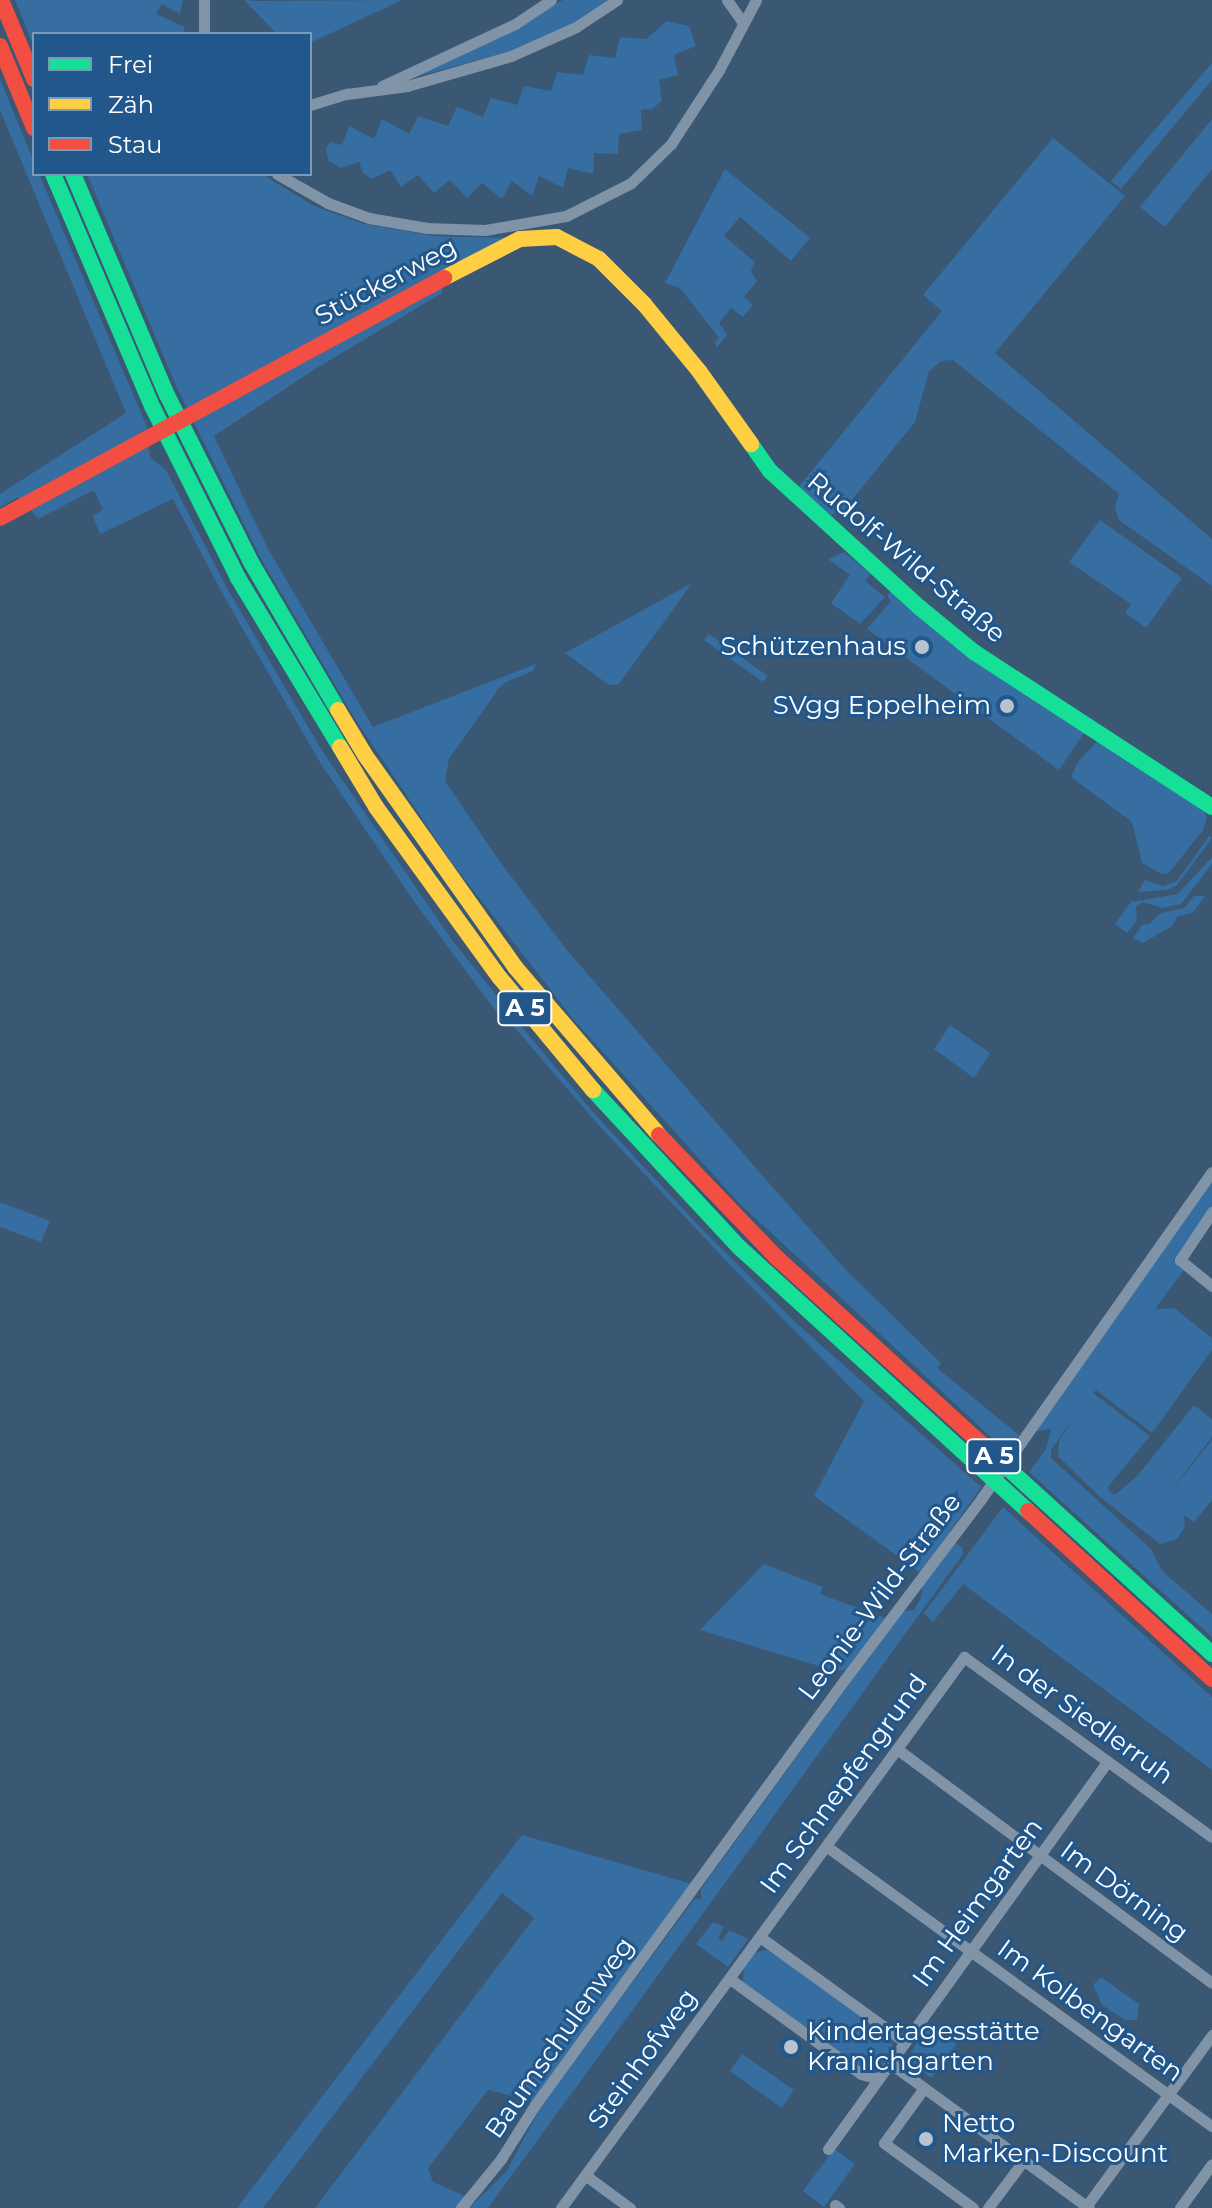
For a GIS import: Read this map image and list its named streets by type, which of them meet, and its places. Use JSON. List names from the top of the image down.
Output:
{
  "streets": {
    "main road": ["Stückerweg", "Rudolf-Wild-Straße", "A 5"],
    "street": [
      "Leonie-Wild-Straße",
      "In der Siedlerruh",
      "Im Schnepfengrund",
      "Im Dörning",
      "Im Heimgarten",
      "Im Kolbengarten",
      "Baumschulenweg",
      "Steinhofweg"
    ]
  },
  "crossings": [
    ["Stückerweg", "Rudolf-Wild-Straße"],
    ["Leonie-Wild-Straße", "Baumschulenweg"],
    ["In der Siedlerruh", "Im Schnepfengrund"],
    ["In der Siedlerruh", "Im Heimgarten"],
    ["Im Schnepfengrund", "Im Dörning"],
    ["Im Schnepfengrund", "Im Kolbengarten"],
    ["Im Schnepfengrund", "Steinhofweg"],
    ["Im Dörning", "Im Heimgarten"],
    ["Im Heimgarten", "Im Kolbengarten"]
  ],
  "places": [
    "Schützenhaus",
    "SVgg Eppelheim",
    "Kindertagesstätte Kranichgarten",
    "Netto Marken-Discount"
  ],
  "legend": ["Frei", "Zäh", "Stau"]
}
